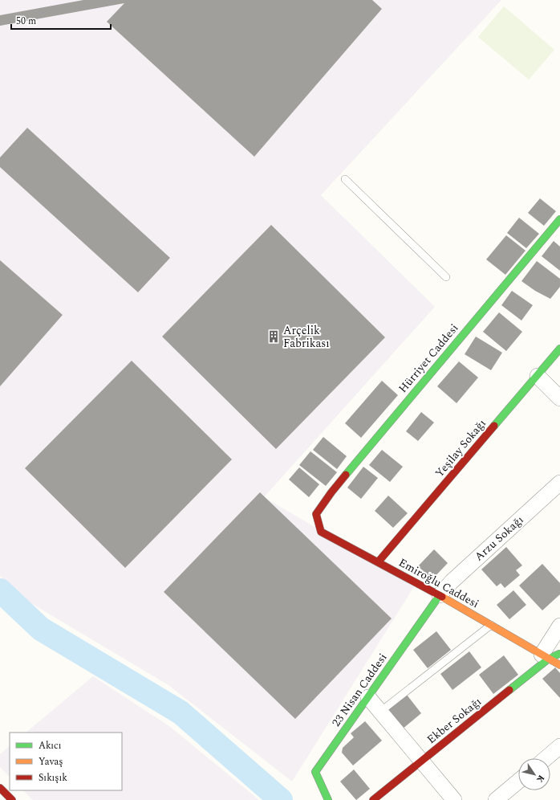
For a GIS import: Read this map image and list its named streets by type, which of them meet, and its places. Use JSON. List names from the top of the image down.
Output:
{
  "streets": {
    "street": [
      "Hürriyet Caddesi",
      "Yeşilay Sokağı",
      "Arzu Sokağı",
      "Emiroğlu Caddesi",
      "23 Nisan Caddesi",
      "Ekber Sokağı"
    ]
  },
  "crossings": [
    ["Hürriyet Caddesi", "Emiroğlu Caddesi"],
    ["Yeşilay Sokağı", "Emiroğlu Caddesi"],
    ["Arzu Sokağı", "Emiroğlu Caddesi"],
    ["Arzu Sokağı", "23 Nisan Caddesi"],
    ["Emiroğlu Caddesi", "23 Nisan Caddesi"],
    ["Emiroğlu Caddesi", "Ekber Sokağı"]
  ],
  "places": {
    "building": ["Arçelik Fabrikası"]
  },
  "legend": ["Akıcı", "Yavaş", "Sıkışık"],
  "scale_bar": "50 m",
  "north": "bottom right"
}
